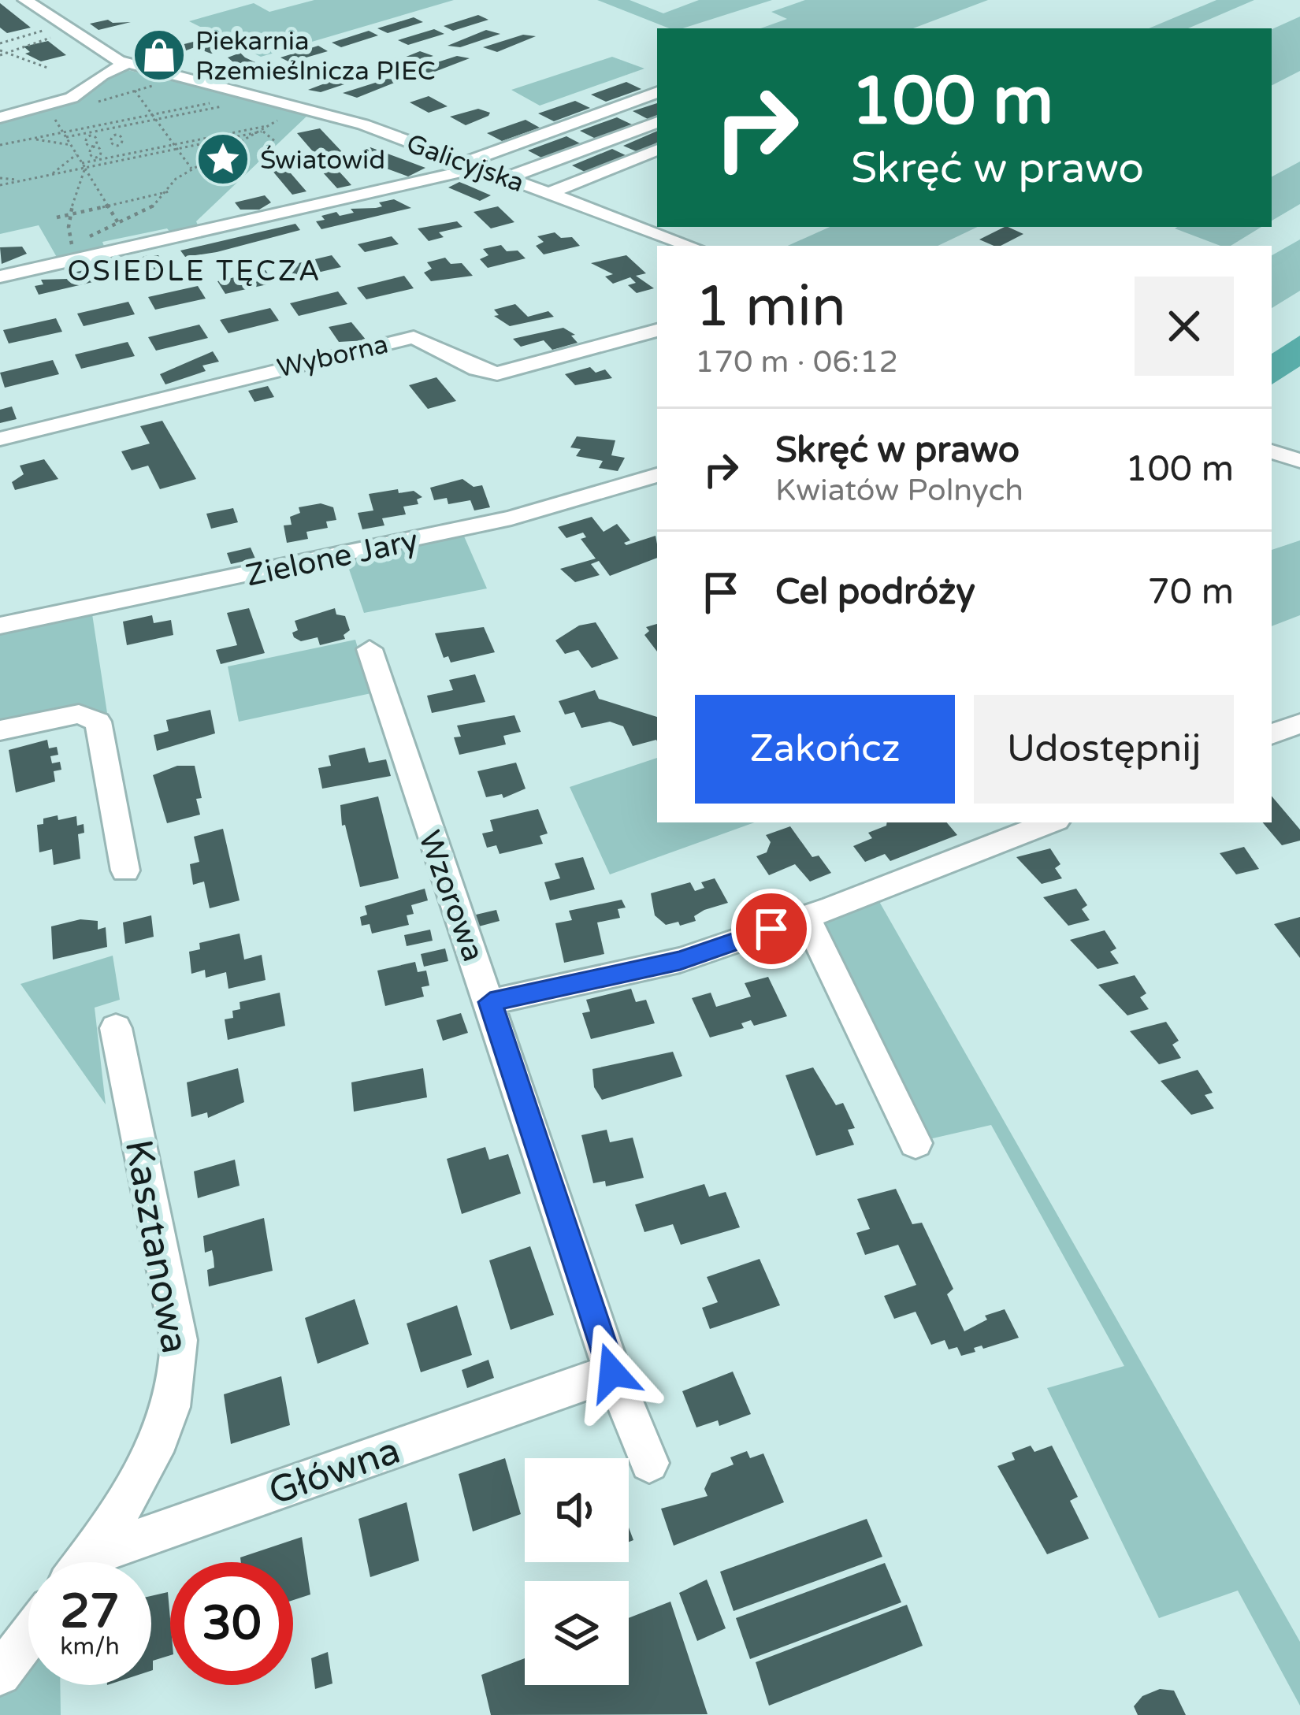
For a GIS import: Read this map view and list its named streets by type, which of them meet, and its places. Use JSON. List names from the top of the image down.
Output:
{
  "streets": {
    "street": [
      "Galicyjska",
      "Wyborna",
      "Zielone Jary",
      "Wzorowa",
      "Kasztanowa",
      "Główna"
    ]
  },
  "crossings": [
    ["Wzorowa", "Główna"]
  ],
  "districts": ["OSIEDLE TĘCZA"],
  "places": {
    "shop": ["Piekarnia Rzemieślnicza PIEC"],
    "place": ["Światowid"]
  },
  "page": {
    "turn": ["100 m", "Skręć w prawo"],
    "heading": ["1 min", "170 m · 06:12"],
    "list": [
      {
        "name": "Skręć w prawo",
        "note": "Kwiatów Polnych",
        "value": "100 m"
      },
      {
        "name": "Cel podróży",
        "value": "70 m"
      }
    ],
    "buttons": ["Zakończ", "Udostępnij"],
    "speed": "27 km/h",
    "limit": "30"
  }
}
